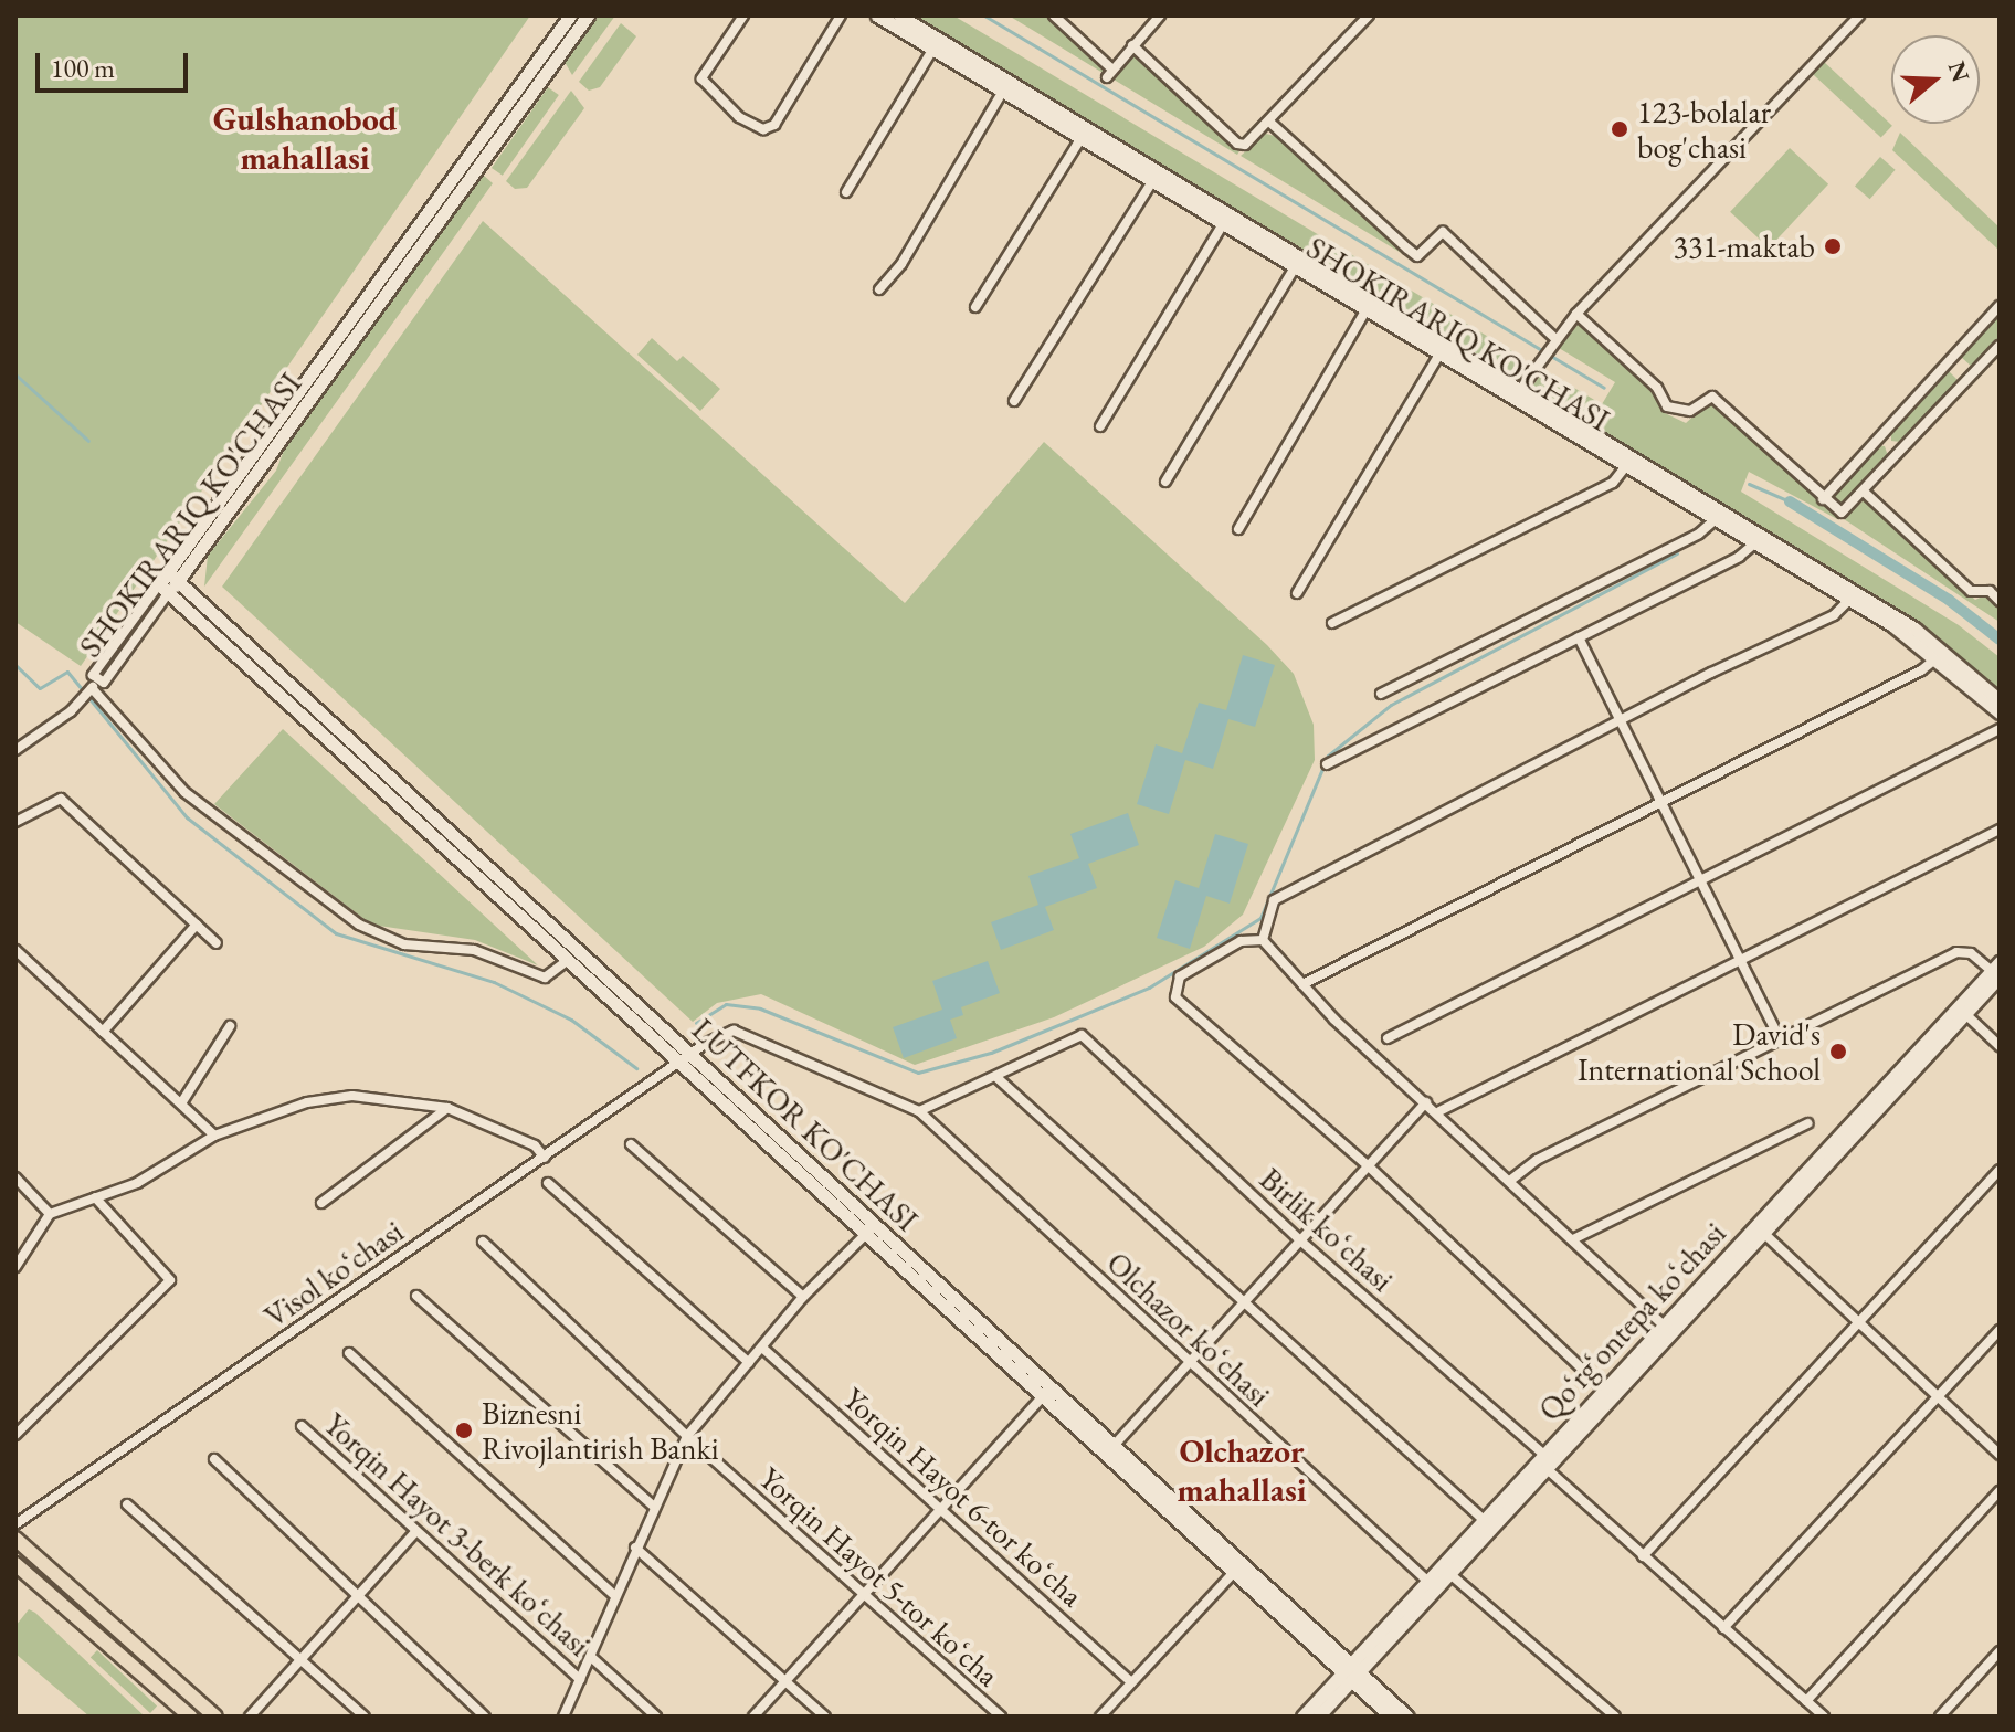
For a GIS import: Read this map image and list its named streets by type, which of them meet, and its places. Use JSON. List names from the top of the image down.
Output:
{
  "streets": {
    "main road": ["SHOKIRARIQ KO'CHASI", "LUTFKOR KO'CHASI", "Qoʻrgʻontepa koʻchasi"],
    "street": [
      "Birlik koʻchasi",
      "Visol koʻchasi",
      "Olchazor koʻchasi",
      "Yorqin Hayot 6-tor koʻcha",
      "Yorqin Hayot 3-berk koʻchasi",
      "Yorqin Hayot 5-tor koʻcha"
    ]
  },
  "crossings": [
    ["SHOKIRARIQ KO'CHASI", "LUTFKOR KO'CHASI"],
    ["LUTFKOR KO'CHASI", "Visol koʻchasi"],
    ["LUTFKOR KO'CHASI", "Qoʻrgʻontepa koʻchasi"],
    ["LUTFKOR KO'CHASI", "Olchazor koʻchasi"],
    ["Birlik koʻchasi", "Qoʻrgʻontepa koʻchasi"],
    ["Visol koʻchasi", "Olchazor koʻchasi"],
    ["Qoʻrgʻontepa koʻchasi", "Olchazor koʻchasi"]
  ],
  "districts": ["Gulshanobod mahallasi", "Olchazor mahallasi"],
  "places": [
    "123-bolalar bog'chasi",
    "331-maktab",
    "David's International School",
    "Biznesni Rivojlantirish Banki"
  ],
  "scale_bar": "100 m",
  "north": "right"
}
